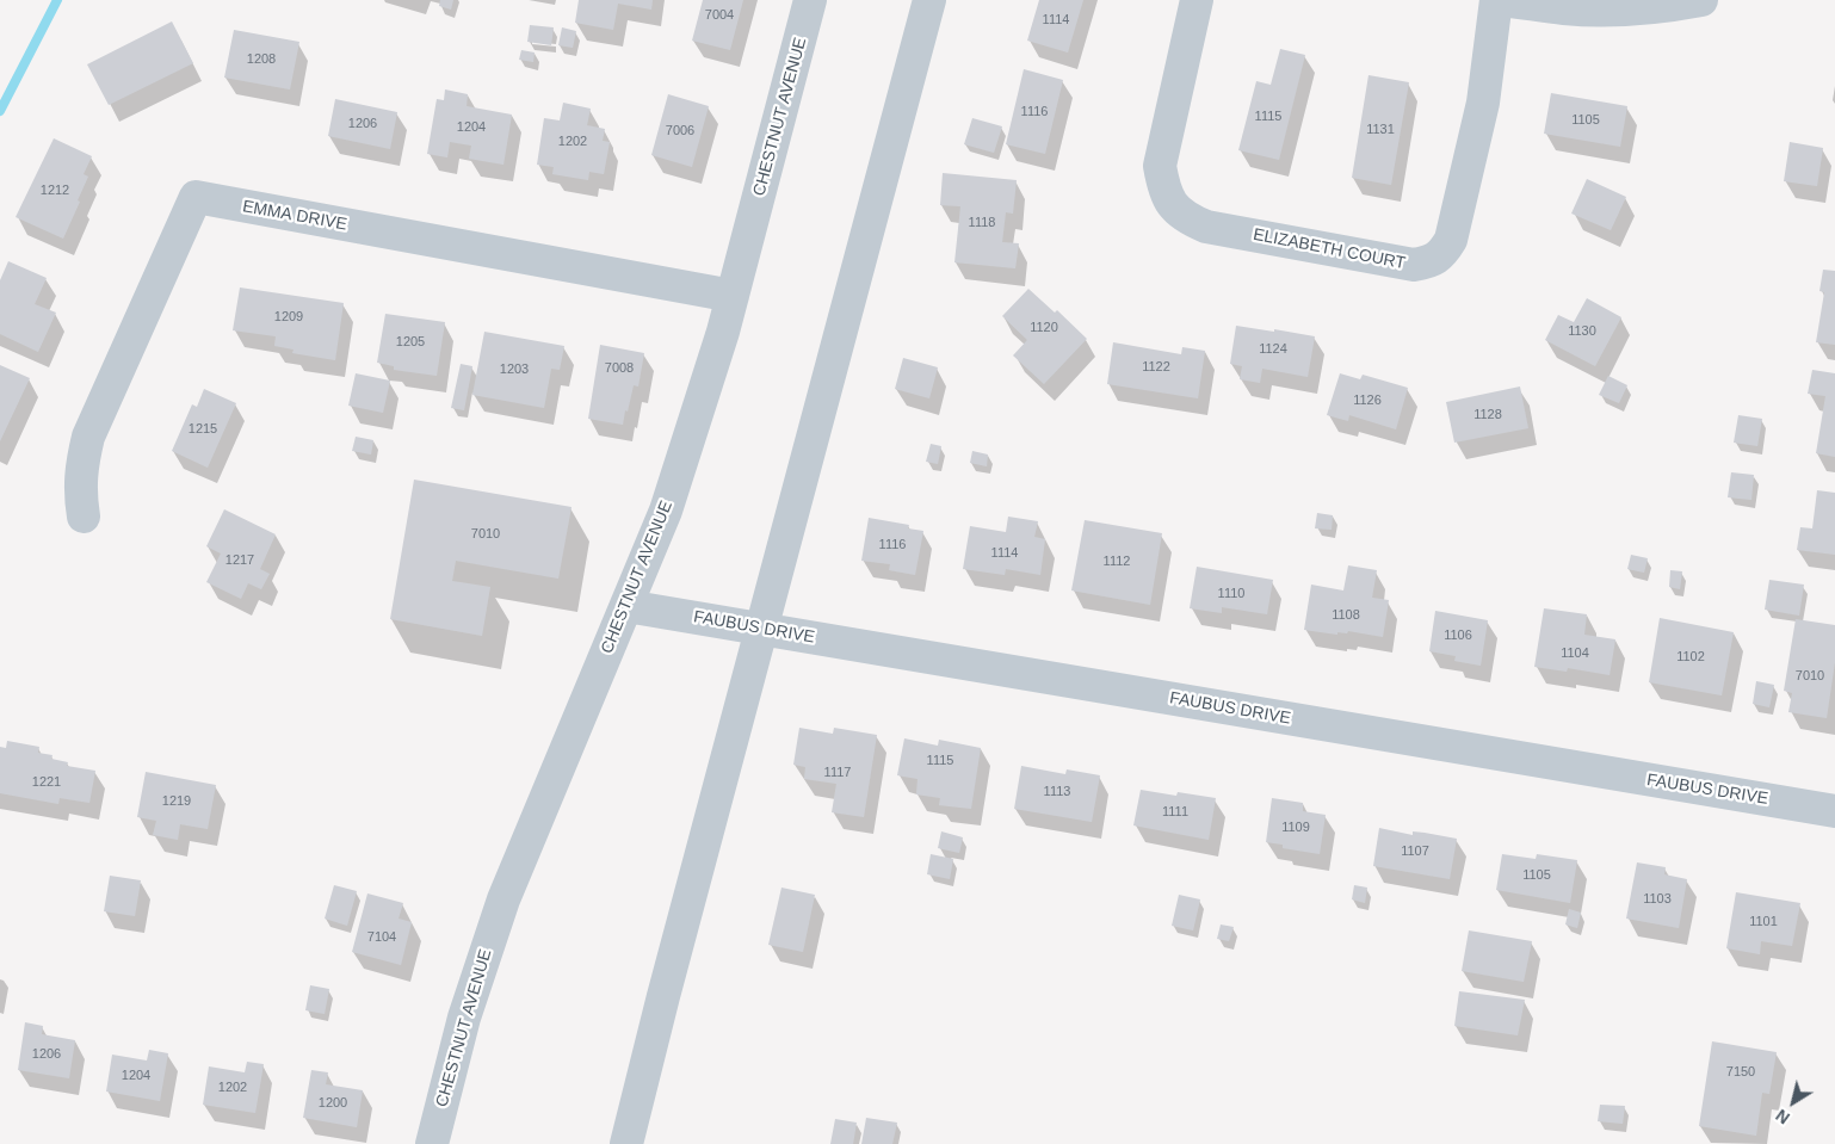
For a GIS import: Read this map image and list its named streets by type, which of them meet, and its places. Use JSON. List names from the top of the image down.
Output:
{
  "streets": {
    "street": [
      "CHESTNUT AVENUE",
      "EMMA DRIVE",
      "ELIZABETH COURT",
      "FAUBUS DRIVE"
    ]
  },
  "crossings": [
    ["CHESTNUT AVENUE", "EMMA DRIVE"],
    ["CHESTNUT AVENUE", "FAUBUS DRIVE"]
  ],
  "house_numbers": [
    "7004",
    "1114",
    "1208",
    "1116",
    "1115",
    "1105",
    "1206",
    "1204",
    "1131",
    "7006",
    "1202",
    "1212",
    "1118",
    "1209",
    "1120",
    "1130",
    "1205",
    "1124",
    "1122",
    "7008",
    "1203",
    "1126",
    "1128",
    "1215",
    "7010",
    "1116",
    "1114",
    "1217",
    "1112",
    "1110",
    "1108",
    "1106",
    "1104",
    "1102",
    "7010",
    "1115",
    "1117",
    "1221",
    "1113",
    "1219",
    "1111",
    "1109",
    "1107",
    "1105",
    "1103",
    "1101",
    "7104",
    "1206",
    "7150",
    "1204",
    "1202",
    "1200"
  ],
  "north": "bottom left"
}
